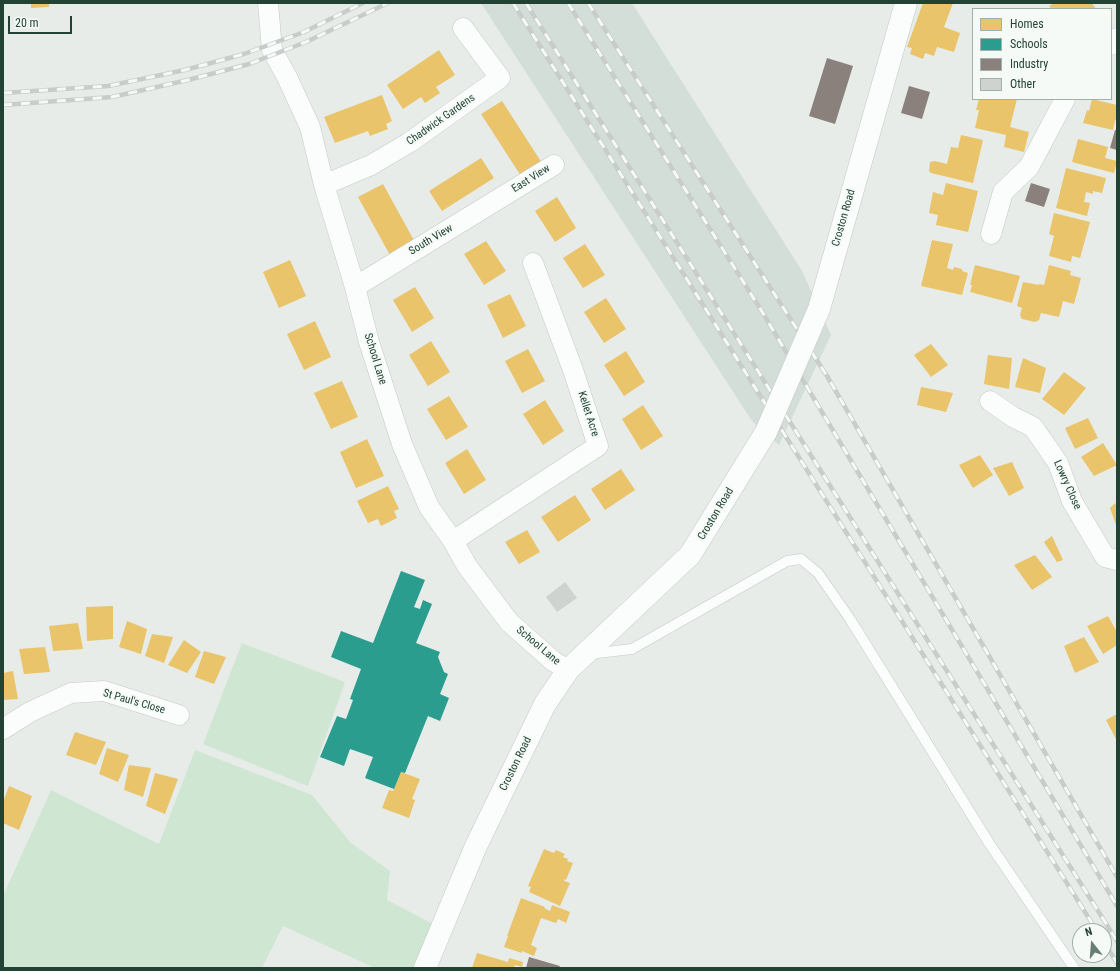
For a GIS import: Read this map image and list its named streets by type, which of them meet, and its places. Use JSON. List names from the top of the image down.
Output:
{
  "streets": {
    "street": [
      "Chadwick Gardens",
      "East View",
      "Croston Road",
      "South View",
      "School Lane",
      "Kellet Acre",
      "Lowry Close",
      "St Paul's Close"
    ]
  },
  "crossings": [
    ["Chadwick Gardens", "School Lane"],
    ["East View", "South View"],
    ["Croston Road", "School Lane"],
    ["South View", "School Lane"],
    ["School Lane", "Kellet Acre"]
  ],
  "legend": [
    "Homes",
    "Schools",
    "Industry",
    "Other"
  ],
  "scale_bar": "20 m",
  "north": "top"
}
